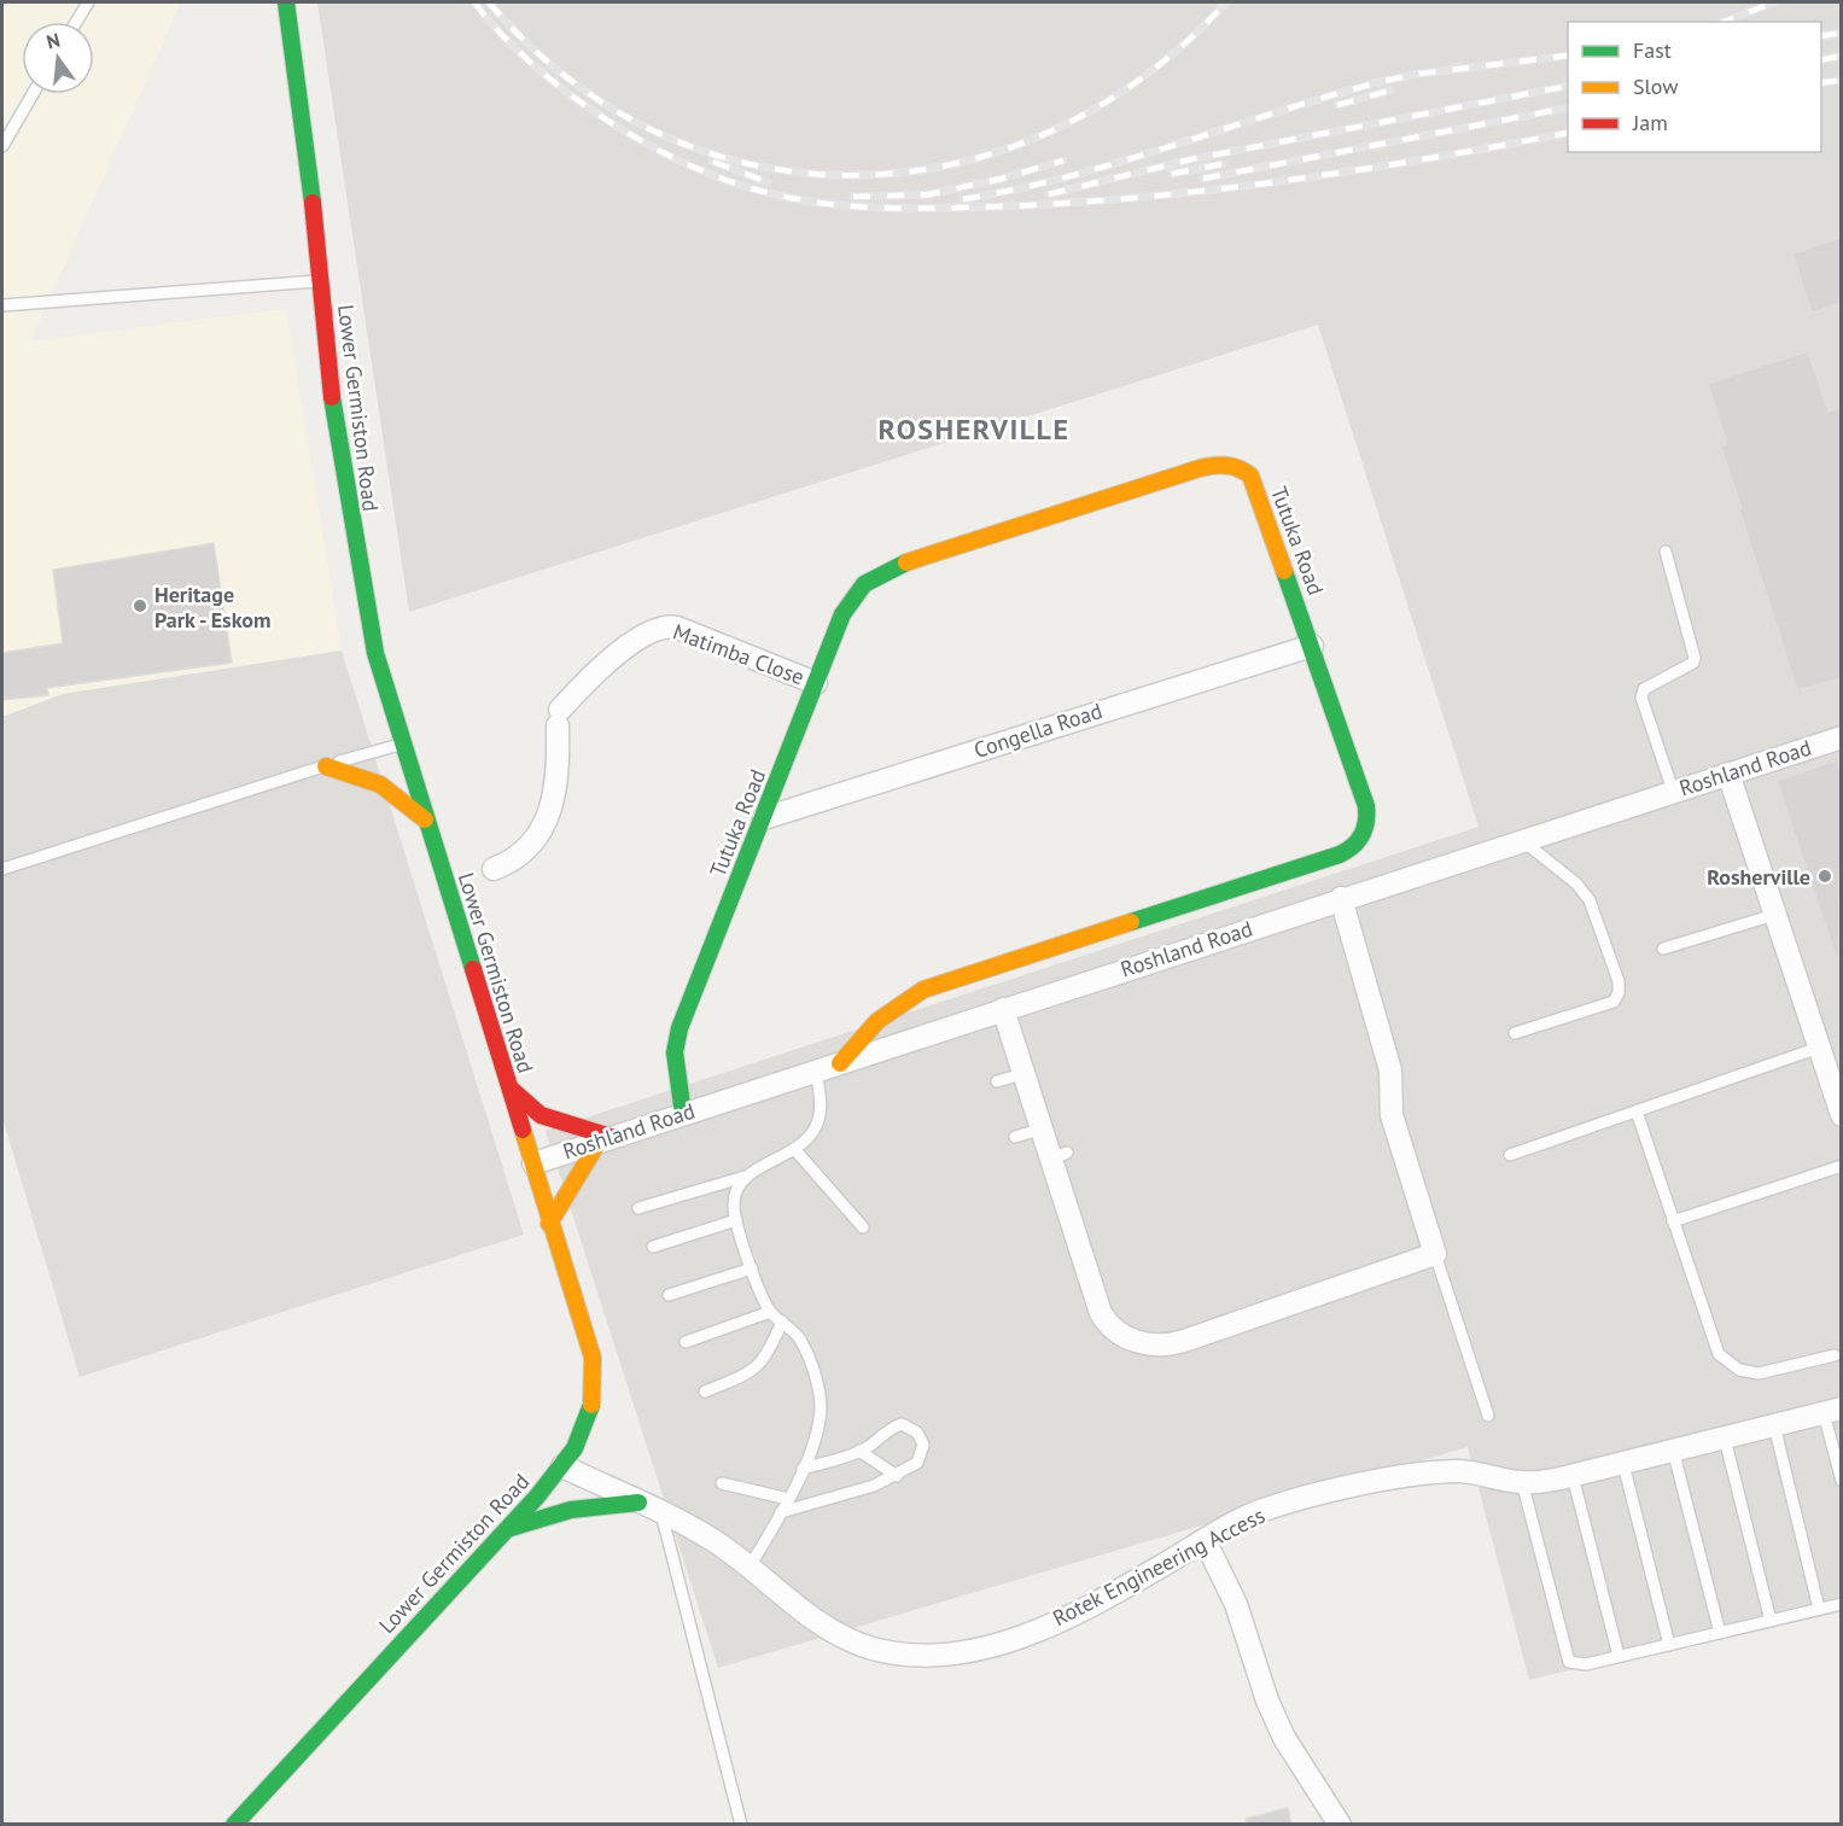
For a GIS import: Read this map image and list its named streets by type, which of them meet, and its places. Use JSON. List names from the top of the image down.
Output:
{
  "streets": {
    "street": [
      "Lower Germiston Road",
      "Tutuka Road",
      "Matimba Close",
      "Congella Road",
      "Roshland Road",
      "Rotek Engineering Access"
    ]
  },
  "crossings": [
    ["Lower Germiston Road", "Roshland Road"],
    ["Lower Germiston Road", "Rotek Engineering Access"],
    ["Tutuka Road", "Matimba Close"],
    ["Tutuka Road", "Congella Road"],
    ["Tutuka Road", "Roshland Road"]
  ],
  "districts": ["ROSHERVILLE"],
  "places": ["Heritage Park - Eskom", "Rosherville"],
  "legend": ["Fast", "Slow", "Jam"],
  "north": "top"
}
